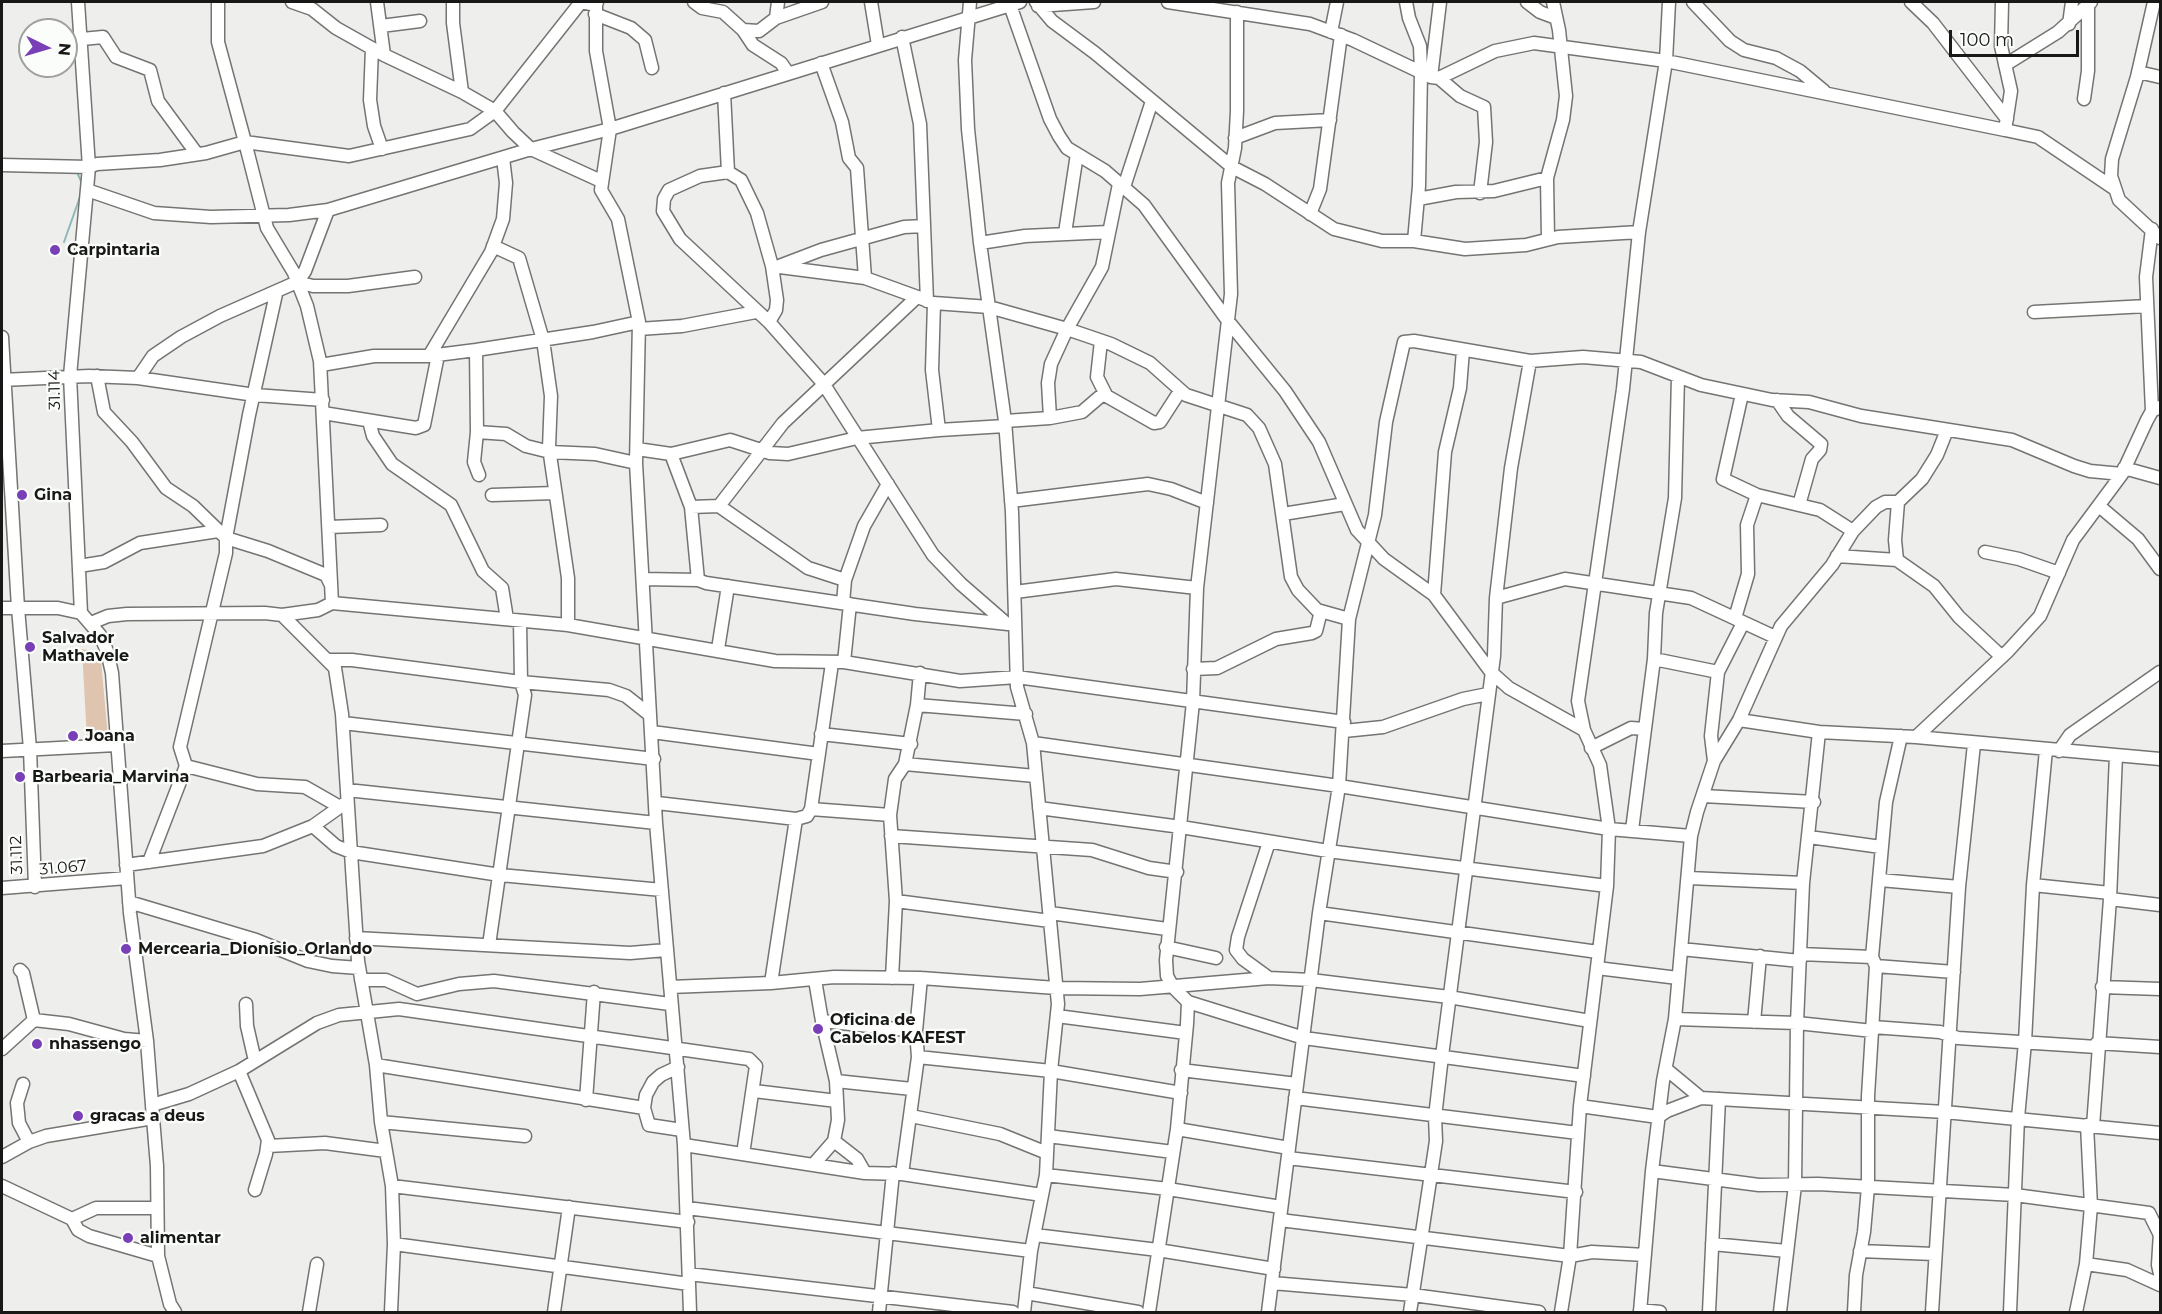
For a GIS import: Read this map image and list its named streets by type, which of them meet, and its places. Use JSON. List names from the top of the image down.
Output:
{
  "streets": {
    "street": ["31.114", "31.112", "31.067"]
  },
  "crossings": [
    ["31.112", "31.067"]
  ],
  "places": [
    "Carpintaria",
    "Gina",
    "Salvador Mathavele",
    "Joana",
    "Barbearia_Marvina",
    "Mercearia_Dionísio_Orlando",
    "Oficina de Cabelos KAFEST",
    "nhassengo",
    "gracas a deus",
    "alimentar"
  ],
  "scale_bar": "100 m",
  "north": "right"
}
